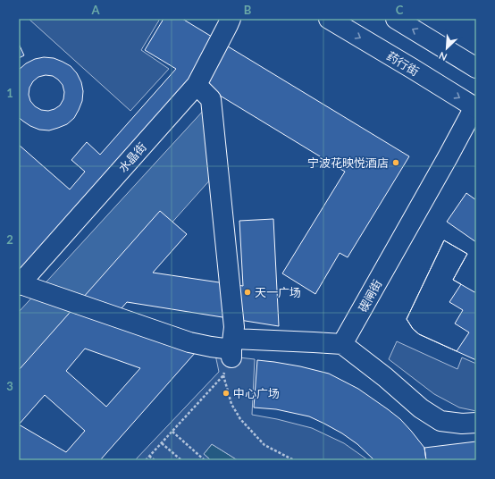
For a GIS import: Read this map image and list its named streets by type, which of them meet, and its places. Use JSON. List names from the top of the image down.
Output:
{
  "streets": {
    "street": ["药行街", "水晶街", "碶闸街"]
  },
  "crossings": [
    ["药行街", "碶闸街"]
  ],
  "places": ["宁波花映悦酒店", "天一广场", "中心广场"],
  "north": "bottom left",
  "grid": {
    "columns": ["A", "B", "C"],
    "rows": ["1", "2", "3"]
  }
}
